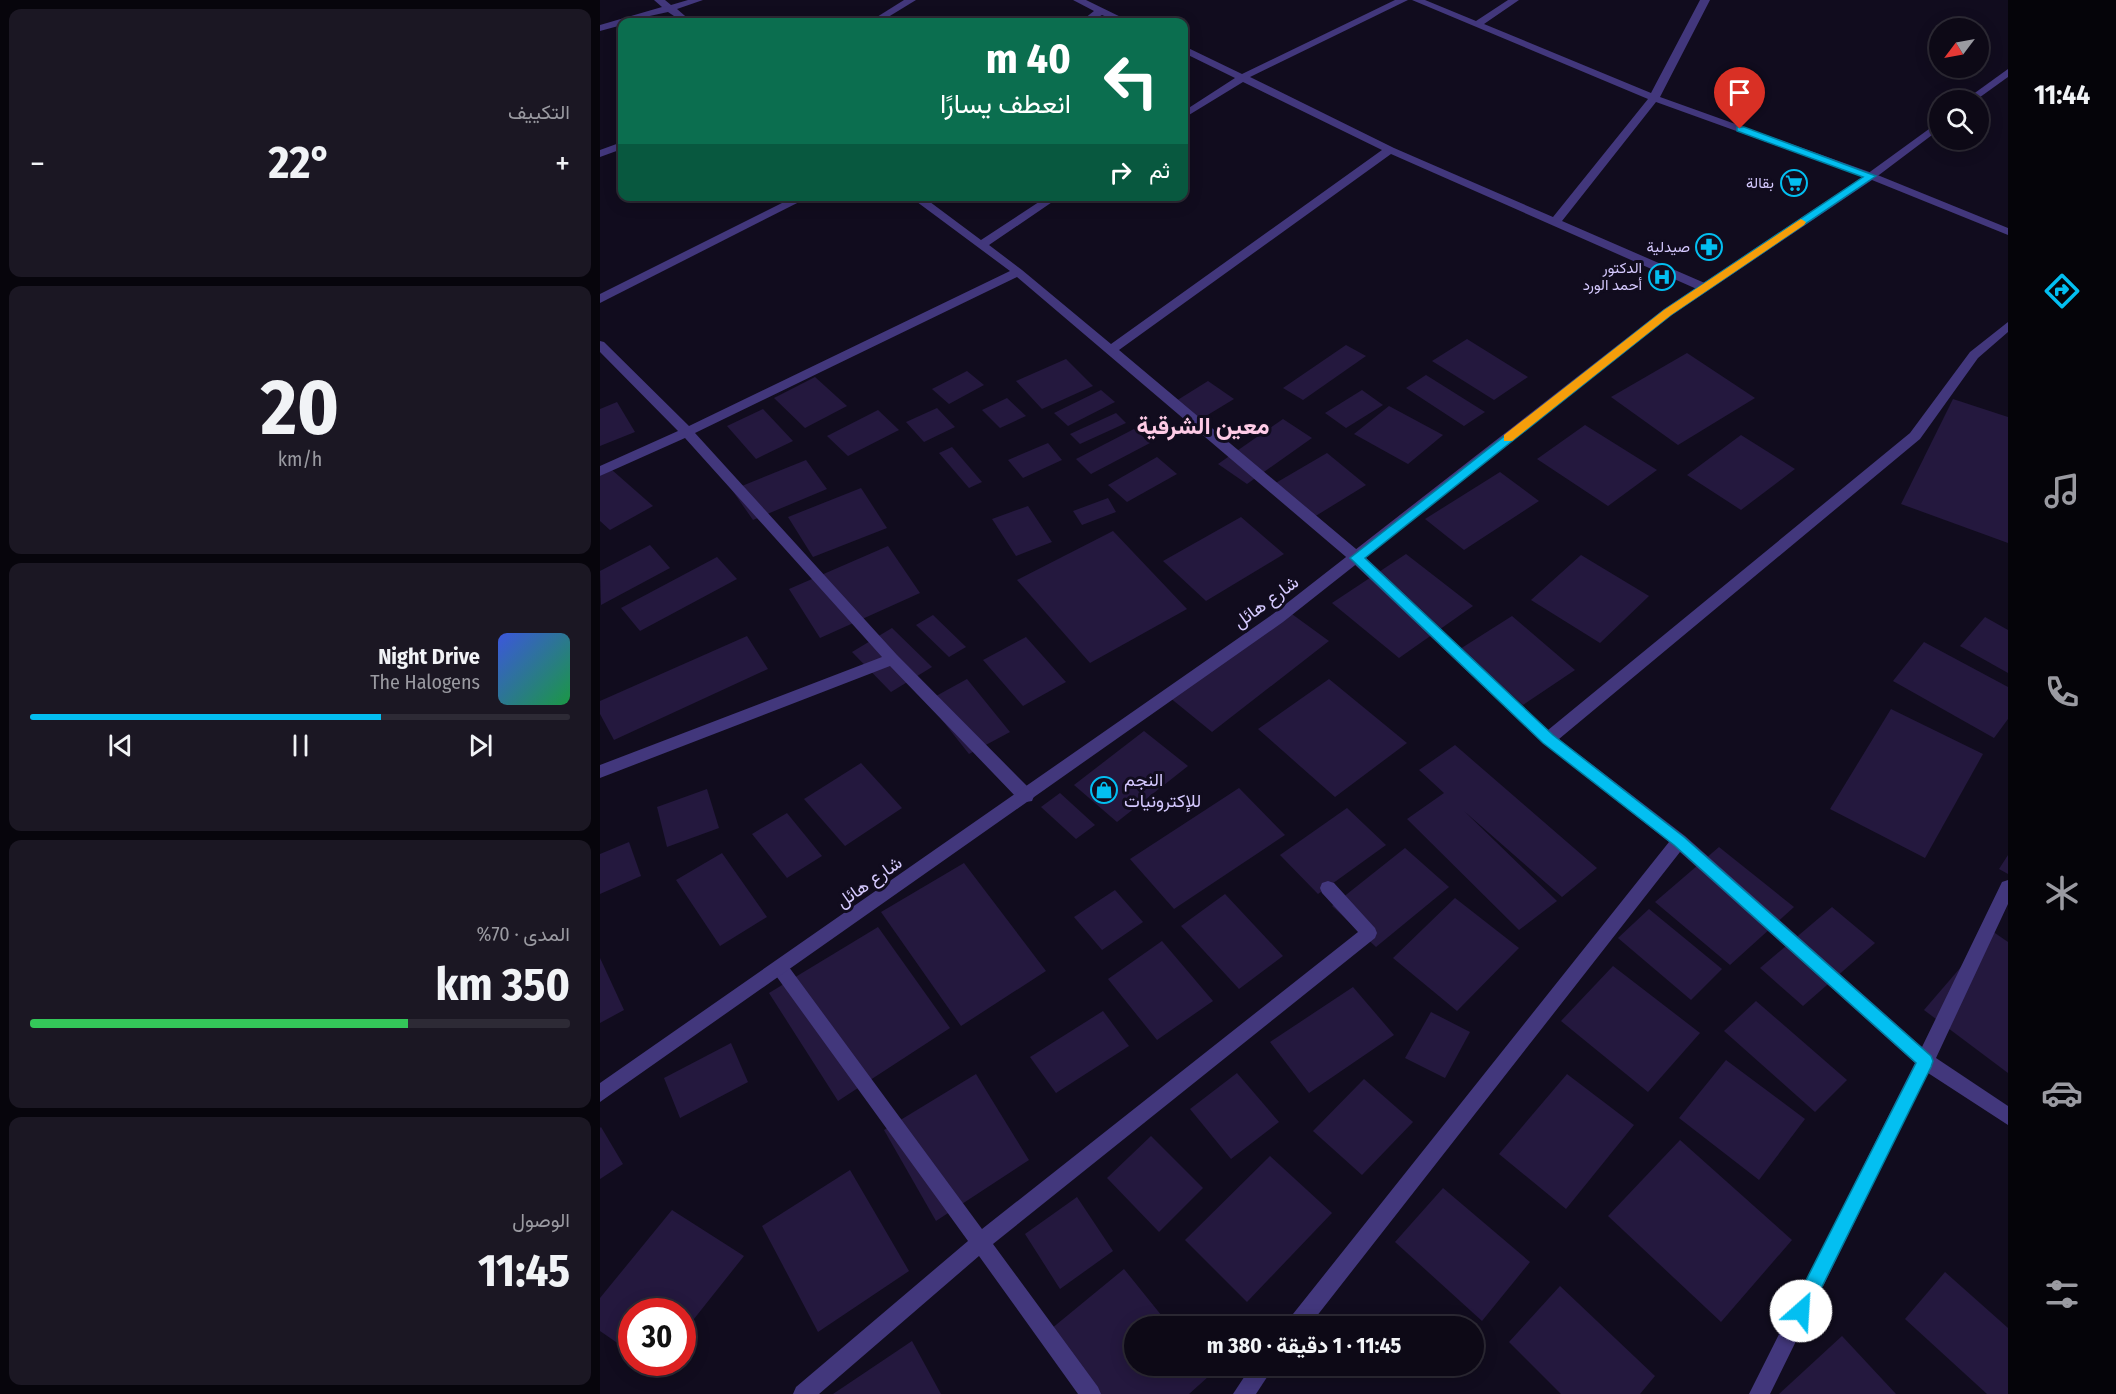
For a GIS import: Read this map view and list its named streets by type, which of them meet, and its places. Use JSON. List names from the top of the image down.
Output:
{
  "streets": {
    "street": ["شارع هائل"]
  },
  "districts": ["معين الشرقية"],
  "places": {
    "supermarket": ["بقالة"],
    "pharmacy": ["صيدلية"],
    "hospital": ["الدكتور أحمد الورد"],
    "shop": ["النجم للإكترونيات"]
  },
  "north": "bottom left",
  "page": {
    "tabs": "11:44",
    "tile": [
      "التكييف",
      ["20", "km/h"],
      ["المدى · 70%", "350 km"],
      ["الوصول", "11:45"]
    ],
    "turn": ["40 m", "انعطف يسارًا"],
    "heat": ["−", "22°", "+"],
    "then": "ثم",
    "song": ["Night Drive", "The Halogens"],
    "limit": "30",
    "trip": "11:45 · 1 دقيقة · 380 m"
  }
}
